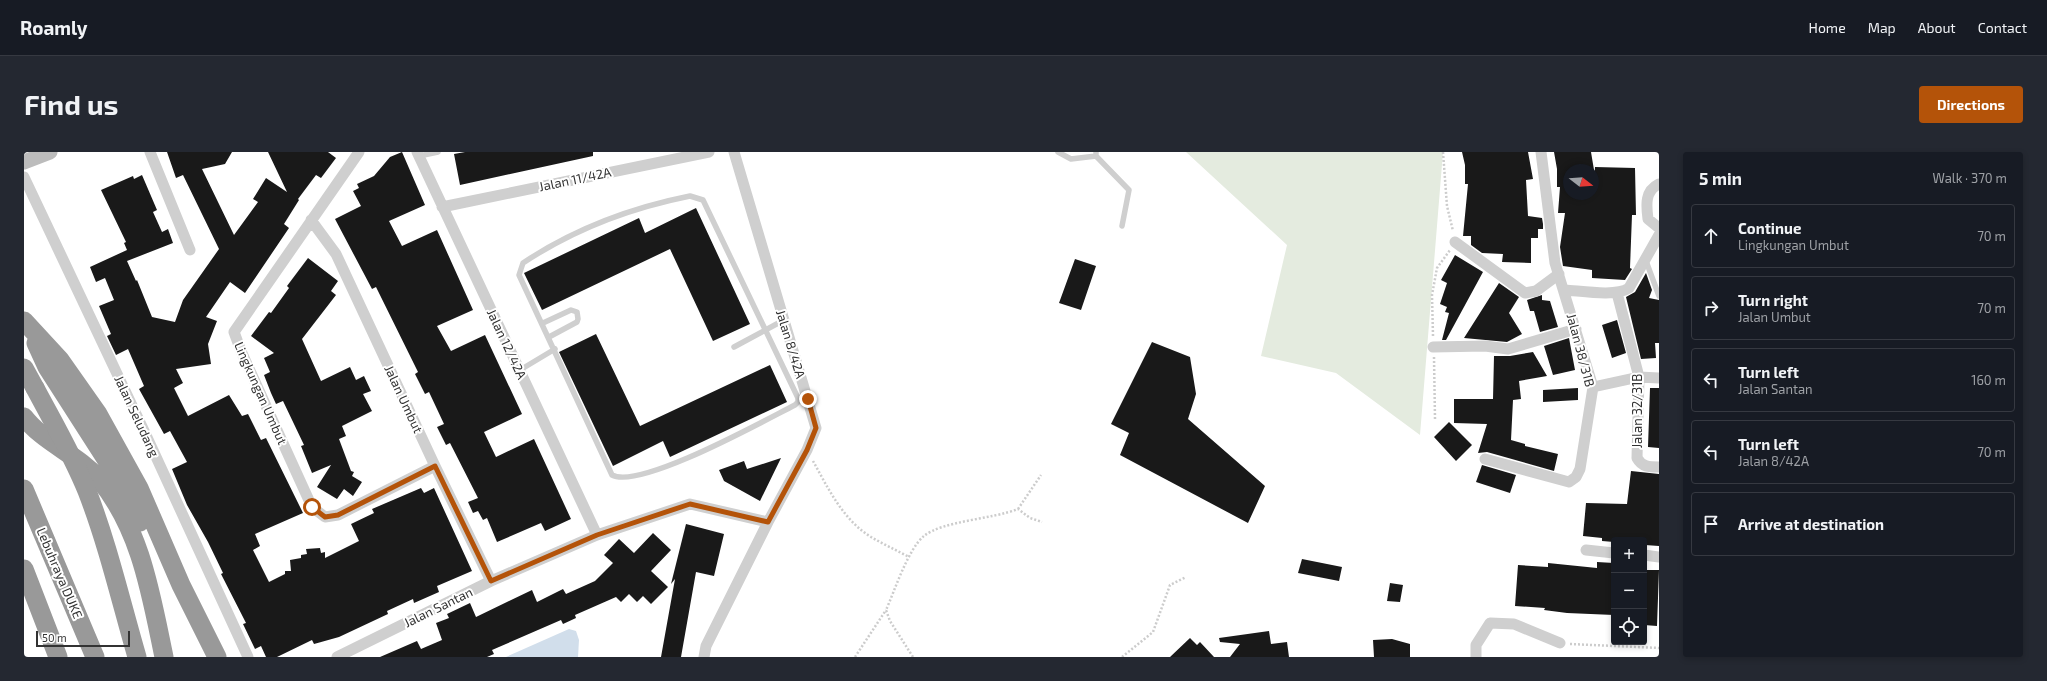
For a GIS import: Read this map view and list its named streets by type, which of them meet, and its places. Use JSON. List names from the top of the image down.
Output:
{
  "streets": {
    "highway": ["Lebuhraya DUKE"],
    "street": [
      "Jalan 11/42A",
      "Jalan 12/42A",
      "Jalan 8/42A",
      "Jalan 38/31B",
      "Lingkungan Umbut",
      "Jalan Umbut",
      "Jalan 32/31B",
      "Jalan Seludang",
      "Jalan Santan"
    ]
  },
  "crossings": [
    ["Jalan 11/42A", "Jalan 12/42A"],
    ["Jalan 12/42A", "Jalan Santan"],
    ["Jalan 8/42A", "Jalan Santan"],
    ["Lingkungan Umbut", "Jalan Umbut"],
    ["Jalan Umbut", "Jalan Santan"]
  ],
  "scale_bar": "50 m",
  "north": "right",
  "page": {
    "header": "Roamly",
    "nav": [
      "Home",
      "Map",
      "About",
      "Contact"
    ],
    "buttons": "Directions",
    "title": "Find us",
    "heading": ["5 min", "Walk · 370 m"],
    "list": [
      ["Continue", "Lingkungan Umbut", "70 m"],
      ["Turn right", "Jalan Umbut", "70 m"],
      ["Turn left", "Jalan Santan", "160 m"],
      ["Turn left", "Jalan 8/42A", "70 m"],
      "Arrive at destination"
    ],
    "map_buttons": ["+", "−"],
    "scale": "50 m"
  }
}
